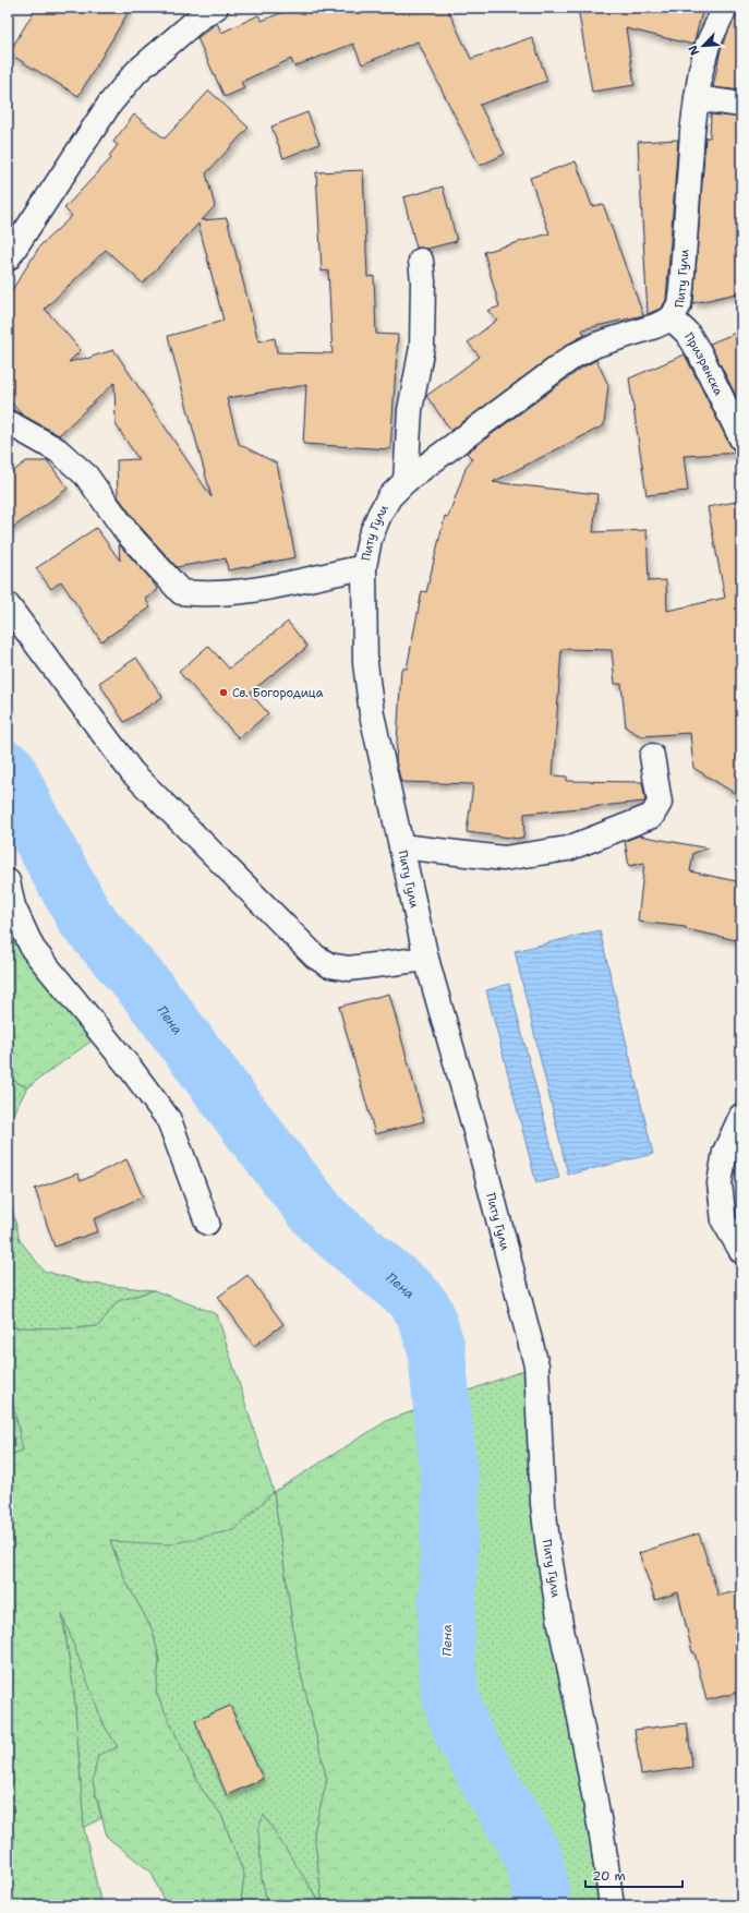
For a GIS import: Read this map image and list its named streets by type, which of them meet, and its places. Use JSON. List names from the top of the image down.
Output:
{
  "streets": {
    "street": ["Питу Гули", "Призренска"]
  },
  "crossings": [
    ["Питу Гули", "Призренска"]
  ],
  "water": ["Пена"],
  "places": ["Св. Богородица"],
  "scale_bar": "20 m",
  "north": "bottom left"
}
